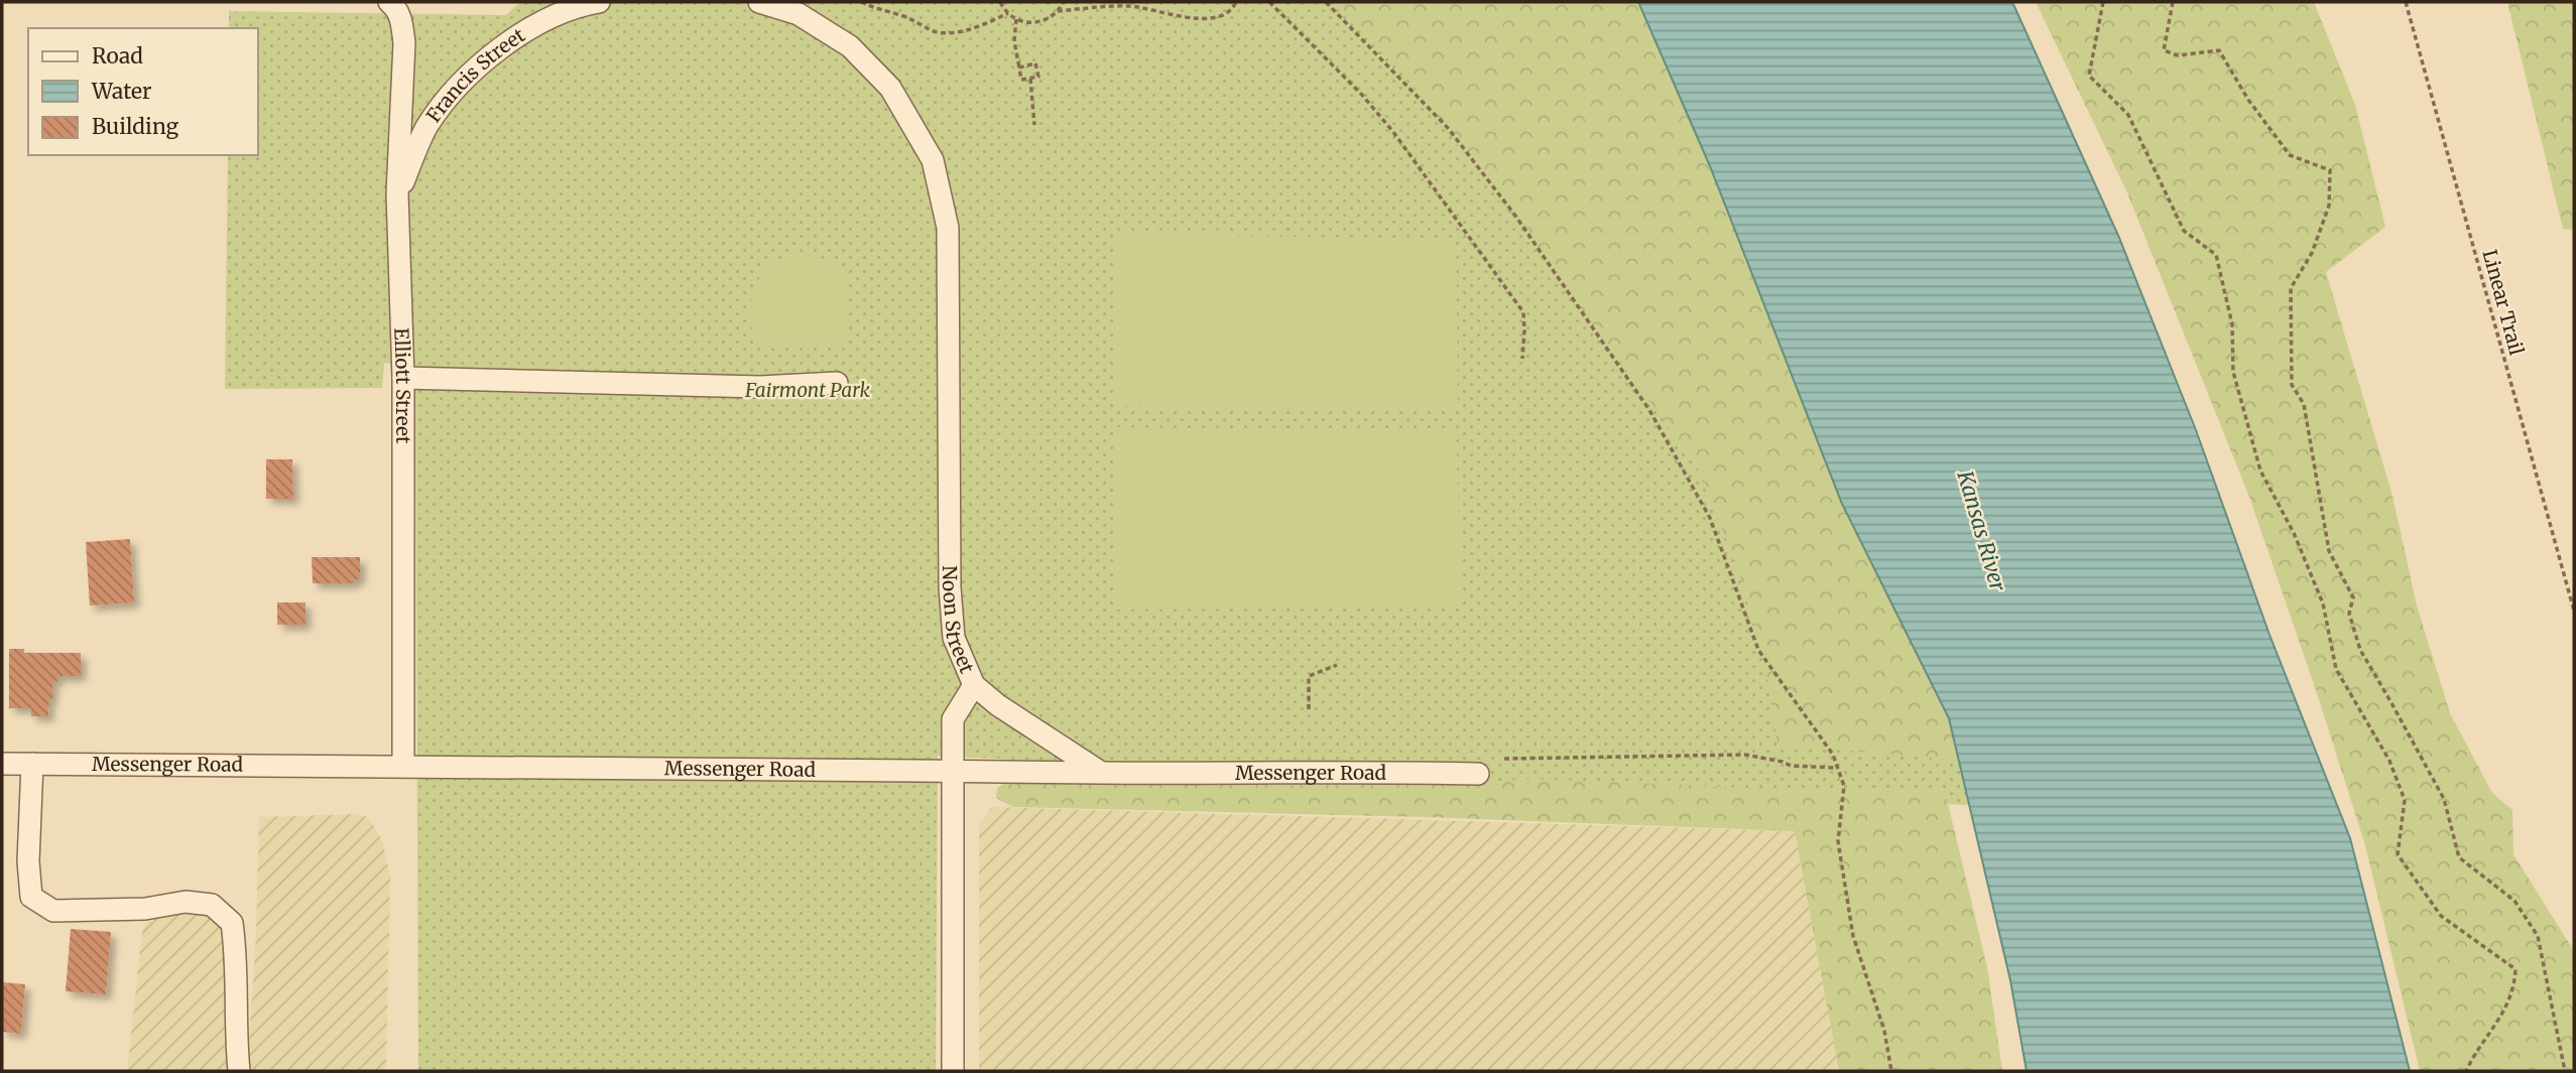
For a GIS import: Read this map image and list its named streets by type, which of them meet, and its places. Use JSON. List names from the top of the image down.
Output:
{
  "streets": {
    "street": [
      "Francis Street",
      "Elliott Street",
      "Noon Street",
      "Messenger Road"
    ],
    "path": ["Linear Trail"]
  },
  "crossings": [
    ["Francis Street", "Elliott Street"],
    ["Elliott Street", "Messenger Road"],
    ["Noon Street", "Messenger Road"]
  ],
  "water": ["Kansas River"],
  "parks": ["Fairmont Park"],
  "legend": ["Road", "Water", "Building"]
}
